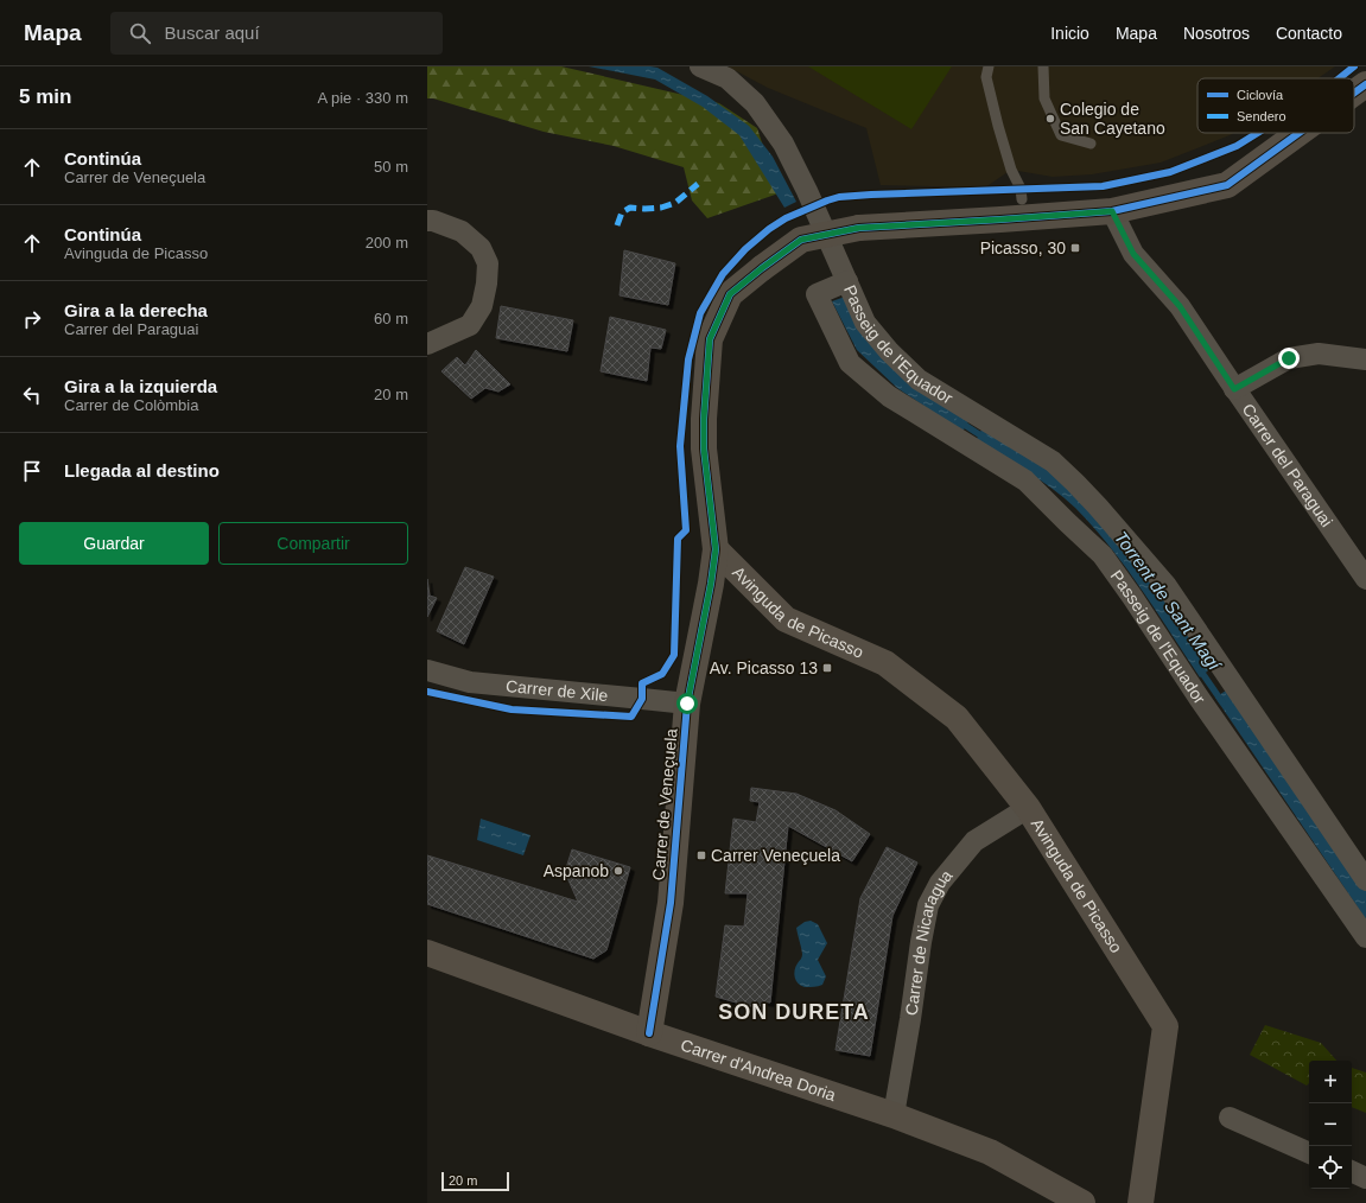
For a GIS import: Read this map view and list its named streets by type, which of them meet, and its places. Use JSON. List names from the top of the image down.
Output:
{
  "streets": {
    "street": [
      "Passeig de l'Equador",
      "Carrer del Paraguai",
      "Avinguda de Picasso",
      "Carrer de Xile",
      "Carrer de Veneçuela",
      "Carrer de Nicaragua",
      "Carrer d'Andrea Doria"
    ]
  },
  "crossings": [
    ["Avinguda de Picasso", "Carrer de Veneçuela"],
    ["Avinguda de Picasso", "Carrer de Nicaragua"],
    ["Carrer de Xile", "Carrer de Veneçuela"],
    ["Carrer de Veneçuela", "Carrer d'Andrea Doria"],
    ["Carrer de Nicaragua", "Carrer d'Andrea Doria"]
  ],
  "districts": ["SON DURETA"],
  "water": ["Torrent de Sant Magí"],
  "places": {
    "other": ["Colegio de San Cayetano", "Aspanob"],
    "transit": ["Picasso, 30", "Av. Picasso 13", "Carrer Veneçuela"]
  },
  "legend": ["Ciclovía", "Sendero"],
  "scale_bar": "20 m",
  "page": {
    "header": "Mapa",
    "search": "Buscar aquí",
    "nav": [
      "Inicio",
      "Mapa",
      "Nosotros",
      "Contacto"
    ],
    "heading": ["5 min", "A pie · 330 m"],
    "list": [
      ["Continúa", "Carrer de Veneçuela", "50 m"],
      ["Continúa", "Avinguda de Picasso", "200 m"],
      ["Gira a la derecha", "Carrer del Paraguai", "60 m"],
      ["Gira a la izquierda", "Carrer de Colòmbia", "20 m"],
      "Llegada al destino"
    ],
    "buttons": ["Guardar", "Compartir"],
    "map_buttons": ["+", "−"],
    "scale": "20 m"
  }
}
